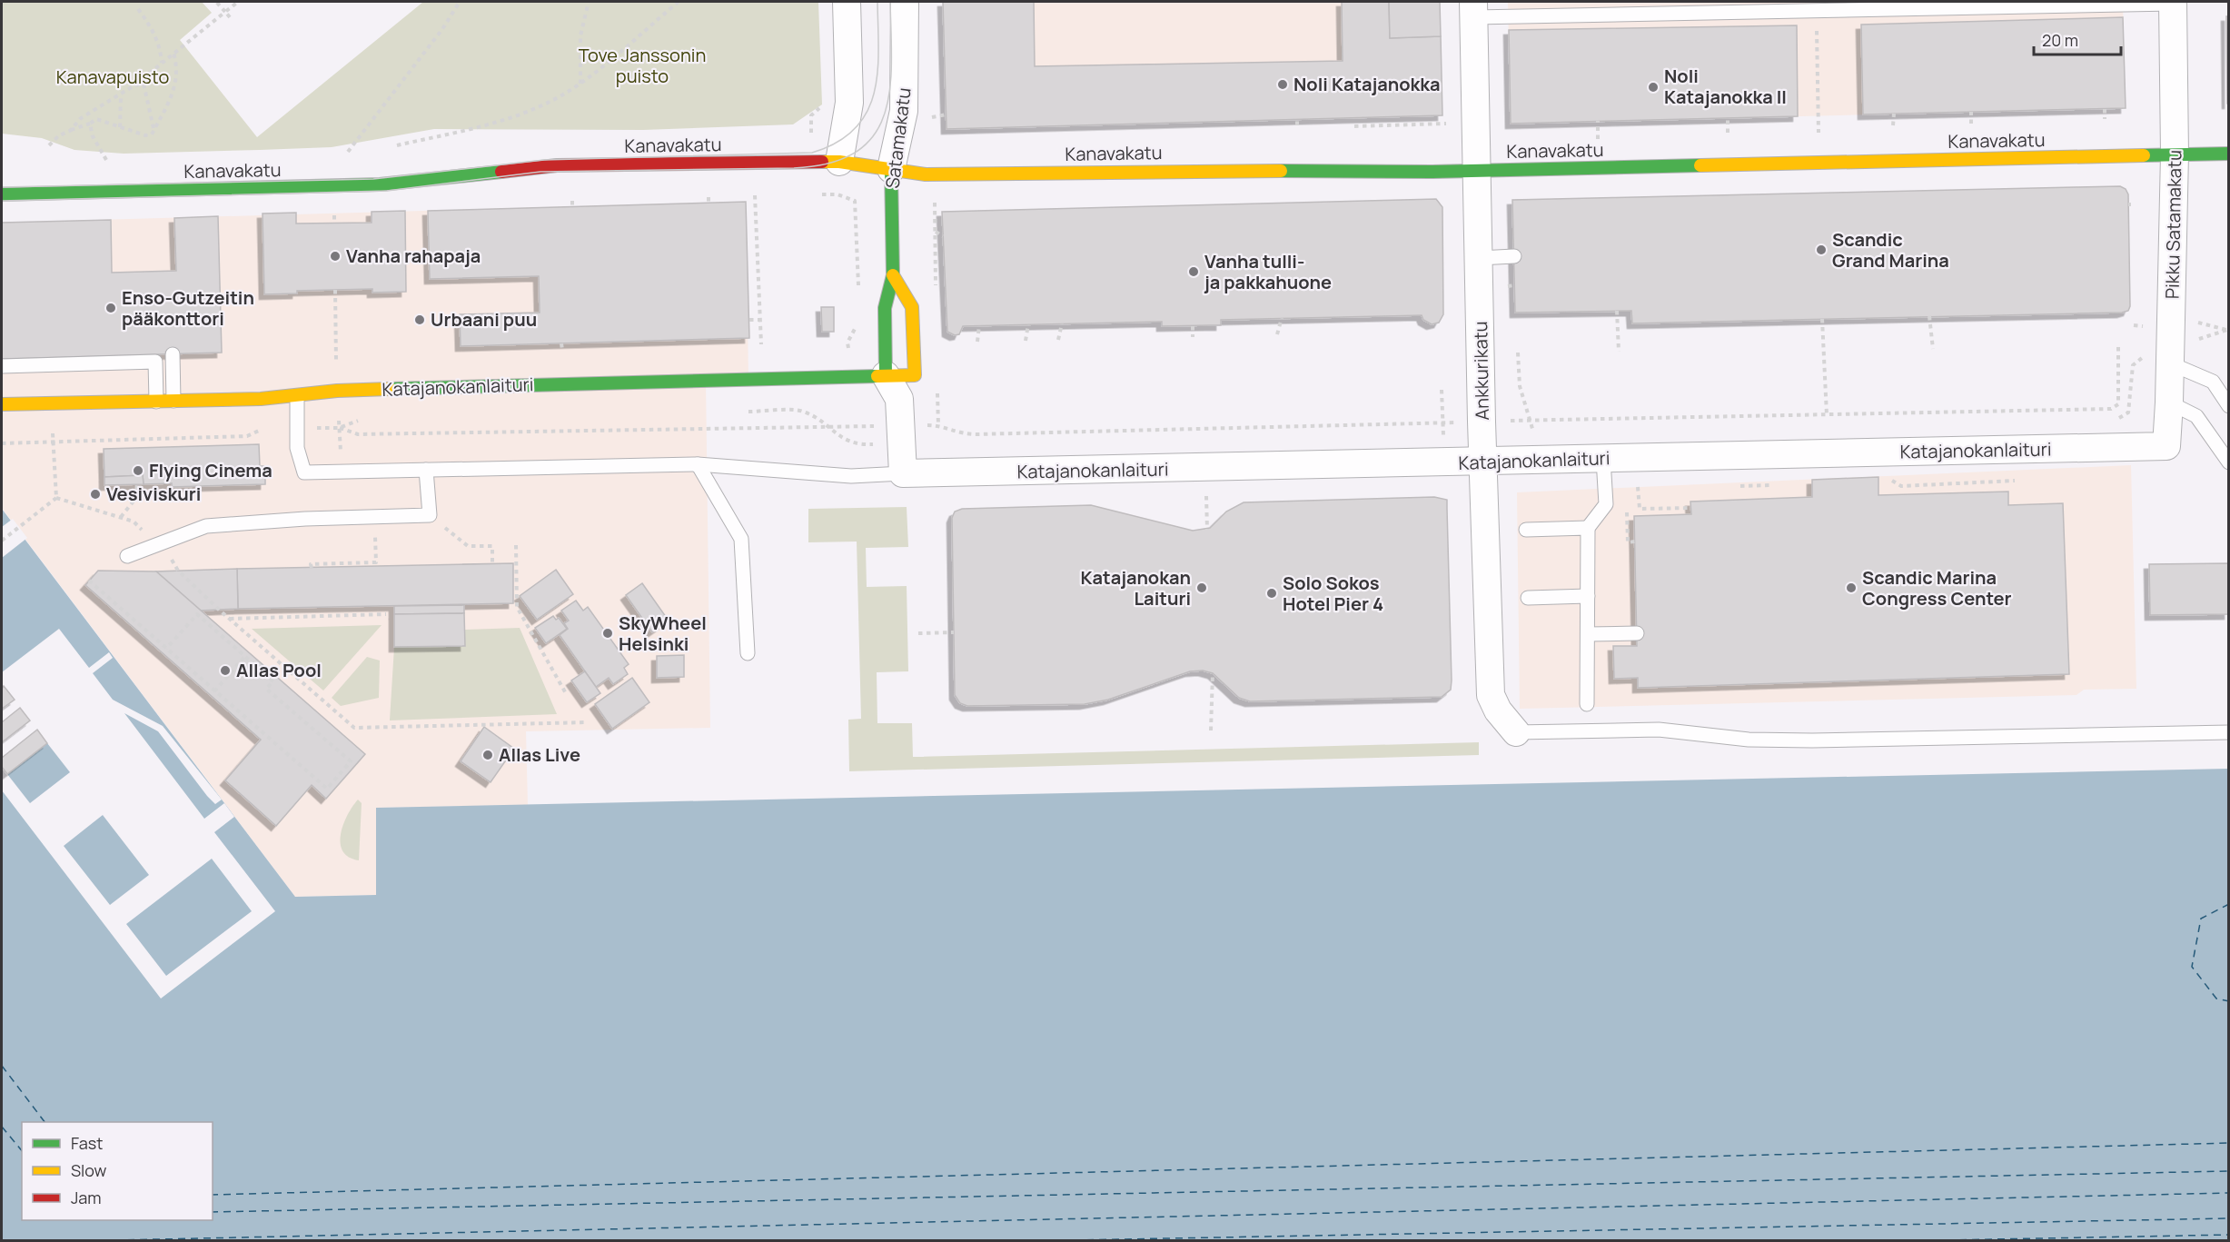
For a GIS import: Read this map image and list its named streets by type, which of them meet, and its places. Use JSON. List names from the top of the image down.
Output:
{
  "streets": {
    "main road": ["Satamakatu", "Kanavakatu", "Katajanokanlaituri"],
    "street": ["Pikku Satamakatu", "Ankkurikatu"]
  },
  "crossings": [
    ["Satamakatu", "Kanavakatu"],
    ["Satamakatu", "Katajanokanlaituri"],
    ["Kanavakatu", "Pikku Satamakatu"],
    ["Kanavakatu", "Ankkurikatu"],
    ["Pikku Satamakatu", "Katajanokanlaituri"],
    ["Ankkurikatu", "Katajanokanlaituri"]
  ],
  "parks": ["Tove Janssonin puisto", "Kanavapuisto"],
  "places": [
    "Noli Katajanokka",
    "Noli Katajanokka II",
    "Scandic Grand Marina",
    "Vanha rahapaja",
    "Vanha tulli- ja pakkahuone",
    "Enso-Gutzeitin pääkonttori",
    "Urbaani puu",
    "Flying Cinema",
    "Vesiviskuri",
    "Katajanokan Laituri",
    "Scandic Marina Congress Center",
    "Solo Sokos Hotel Pier 4",
    "SkyWheel Helsinki",
    "Allas Pool",
    "Allas Live"
  ],
  "legend": ["Fast", "Slow", "Jam"],
  "scale_bar": "20 m"
}
